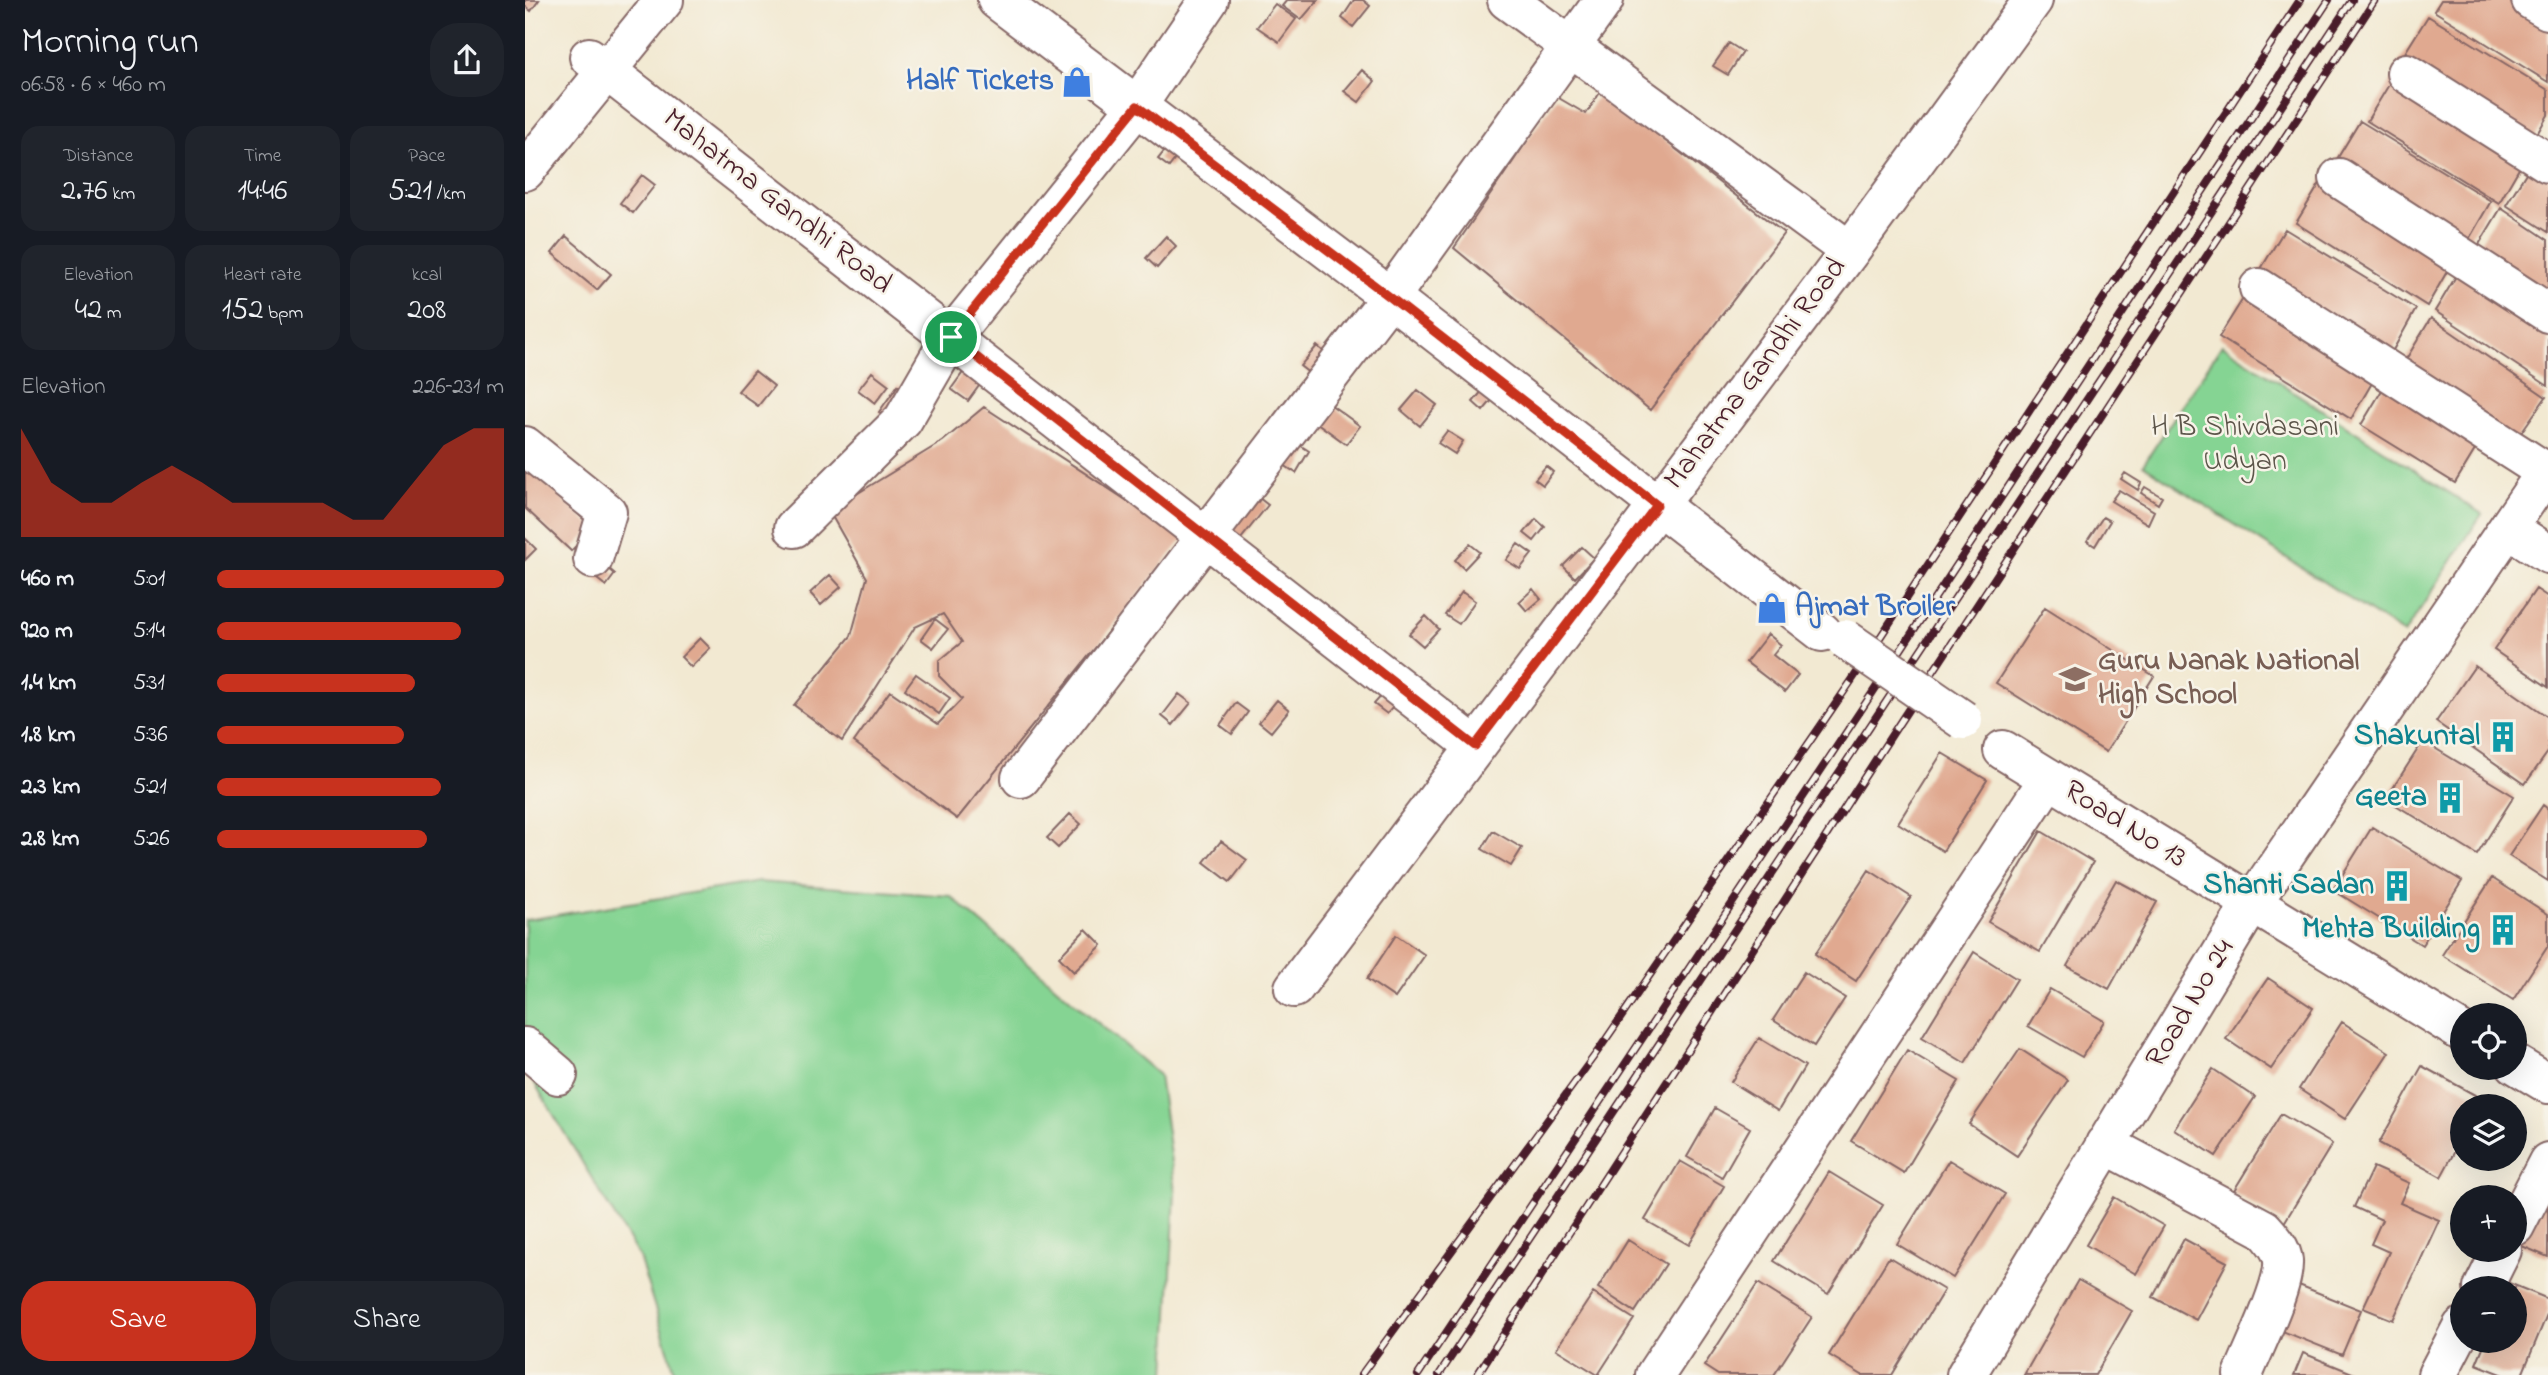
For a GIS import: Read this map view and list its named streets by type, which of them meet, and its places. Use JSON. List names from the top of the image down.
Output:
{
  "streets": {
    "street": ["Mahatma Gandhi Road", "Road No 13", "Road No 24"]
  },
  "crossings": [
    ["Road No 13", "Road No 24"]
  ],
  "parks": ["H B Shivdasani Udyan"],
  "places": {
    "shop": ["Half Tickets", "Ajmat Broiler"],
    "school or university": ["Guru Nanak National High School"],
    "building": [
      "Shakuntal",
      "Geeta",
      "Shanti Sadan",
      "Mehta Building"
    ]
  },
  "page": {
    "heading": ["Morning run", "06:58 · 6 × 460 m"],
    "stats": [
      ["Distance", "2.76 km"],
      ["Time", "14:46"],
      ["Pace", "5:21 /km"],
      ["Elevation", "42 m"],
      ["Heart rate", "152 bpm"],
      ["kcal", "208"]
    ],
    "chart": ["Elevation", "226–231 m"],
    "list": [
      {
        "name": "460 m",
        "note": "5:01"
      },
      {
        "name": "920 m",
        "note": "5:14"
      },
      {
        "name": "1.4 km",
        "note": "5:31"
      },
      {
        "name": "1.8 km",
        "note": "5:36"
      },
      {
        "name": "2.3 km",
        "note": "5:21"
      },
      {
        "name": "2.8 km",
        "note": "5:26"
      }
    ],
    "map_buttons": ["+", "−"],
    "buttons": ["Save", "Share"]
  }
}
